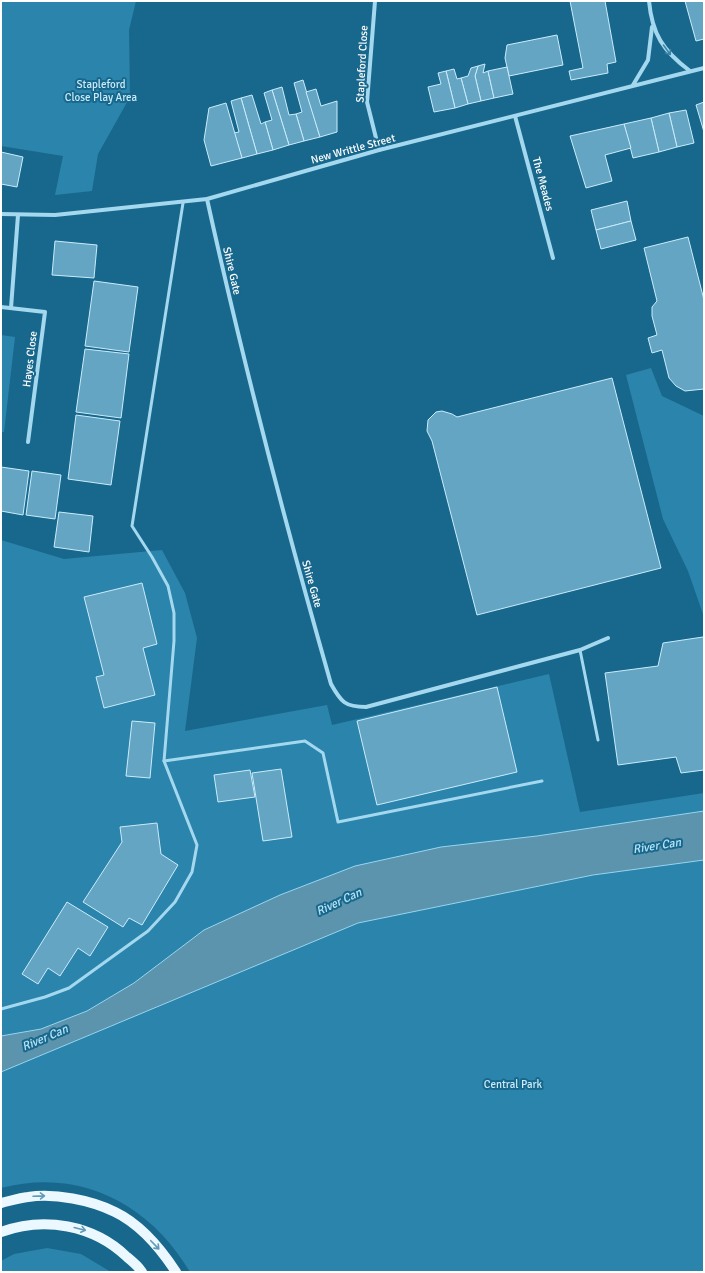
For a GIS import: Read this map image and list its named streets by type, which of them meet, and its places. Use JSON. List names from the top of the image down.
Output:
{
  "streets": {
    "street": [
      "Stapleford Close",
      "New Writtle Street",
      "The Meades",
      "Shire Gate",
      "Hayes Close"
    ]
  },
  "crossings": [
    ["Stapleford Close", "New Writtle Street"],
    ["New Writtle Street", "The Meades"],
    ["New Writtle Street", "Shire Gate"]
  ],
  "water": ["River Can"],
  "parks": ["Stapleford Close Play Area", "Central Park"]
}
